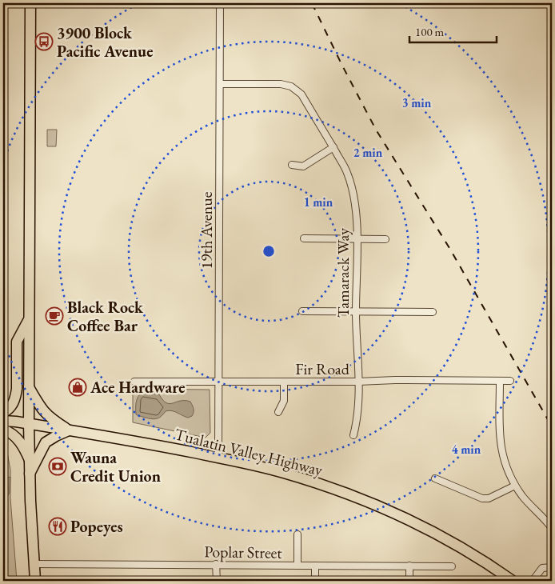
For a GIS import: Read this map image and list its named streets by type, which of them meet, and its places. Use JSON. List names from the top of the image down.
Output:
{
  "streets": {
    "main road": ["Tualatin Valley Highway"],
    "street": [
      "19th Avenue",
      "Tamarack Way",
      "Fir Road",
      "Poplar Street"
    ]
  },
  "crossings": [
    ["19th Avenue", "Tamarack Way"],
    ["19th Avenue", "Fir Road"],
    ["19th Avenue", "Tualatin Valley Highway"],
    ["Tamarack Way", "Fir Road"]
  ],
  "places": {
    "bus stop": ["3900 Block Pacific Avenue"],
    "cafe": ["Black Rock Coffee Bar"],
    "shop": ["Ace Hardware"],
    "bank": ["Wauna Credit Union"],
    "restaurant": ["Popeyes"]
  },
  "scale_bar": "100 m",
  "rings": [
    "3 min",
    "2 min",
    "1 min",
    "4 min"
  ]
}
